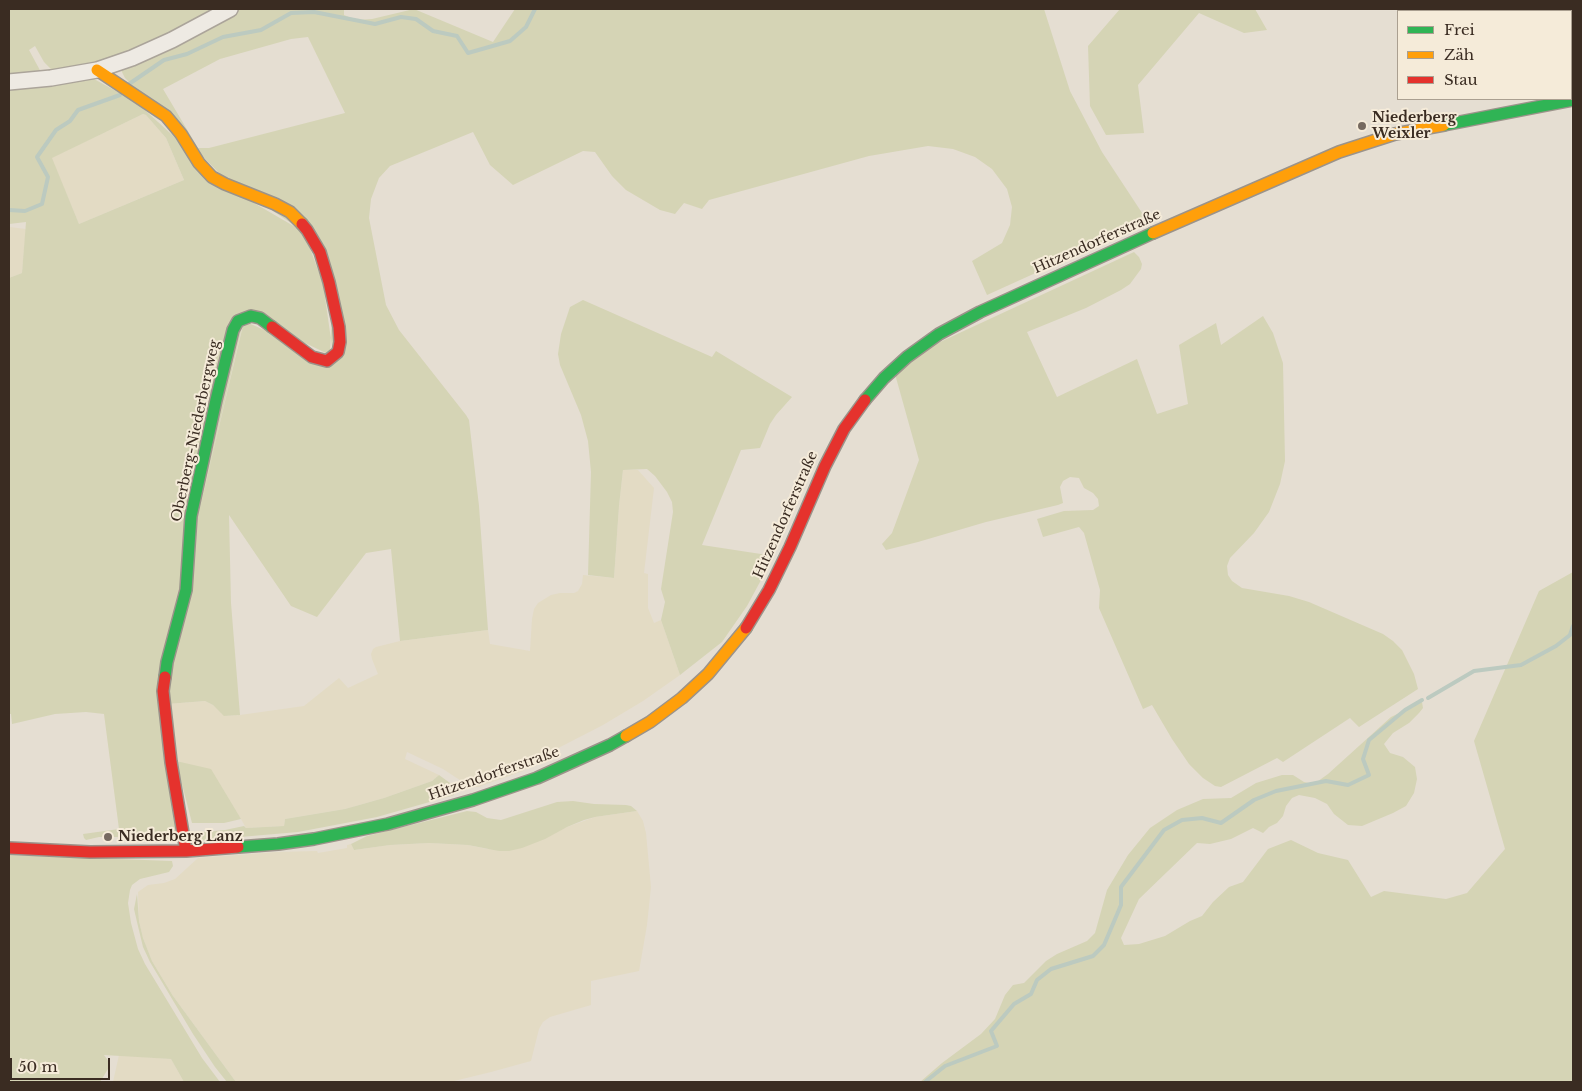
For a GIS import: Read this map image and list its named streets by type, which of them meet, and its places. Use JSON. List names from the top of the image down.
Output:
{
  "streets": {
    "main road": ["Hitzendorferstraße", "Oberberg-Niederbergweg"]
  },
  "crossings": [
    ["Hitzendorferstraße", "Oberberg-Niederbergweg"]
  ],
  "places": ["Niederberg Weixler", "Niederberg Lanz"],
  "legend": ["Frei", "Zäh", "Stau"],
  "scale_bar": "50 m"
}
